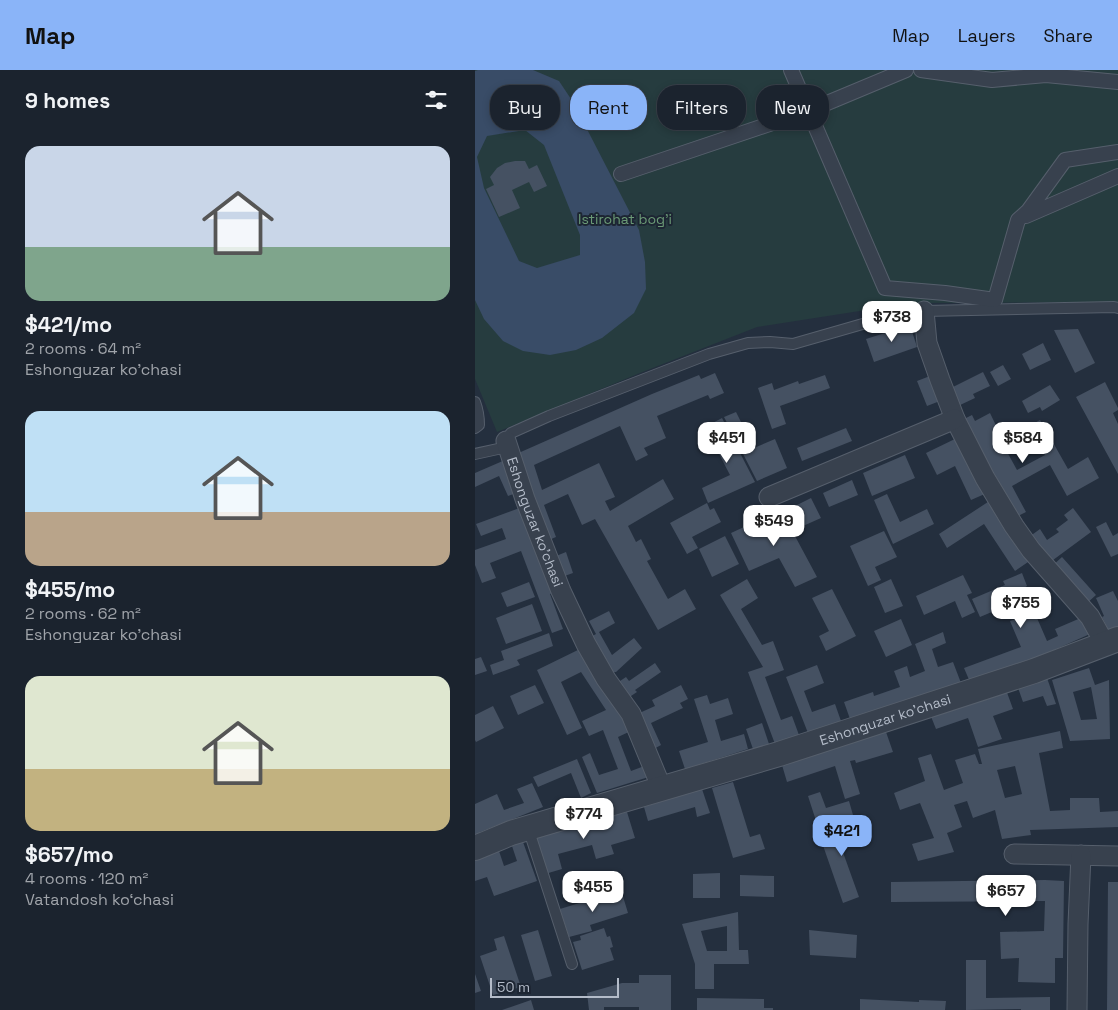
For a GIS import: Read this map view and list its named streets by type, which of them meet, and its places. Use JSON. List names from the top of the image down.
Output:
{
  "streets": {
    "street": ["Eshonguzar ko'chasi"]
  },
  "parks": ["Istirohat bog'i"],
  "scale_bar": "50 m",
  "page": {
    "header": "Map",
    "nav": ["Map", "Layers", "Share"],
    "heading": "9 homes",
    "chip": [
      "Buy",
      "Rent",
      "Filters",
      "New"
    ],
    "list": [
      {
        "name": "$421/mo",
        "note": "2 rooms · 64 m² · Eshonguzar ko'chasi"
      },
      {
        "name": "$455/mo",
        "note": "2 rooms · 62 m² · Eshonguzar ko'chasi"
      },
      {
        "name": "$657/mo",
        "note": "4 rooms · 120 m² · Vatandosh koʻchasi"
      }
    ],
    "price": [
      "$738",
      "$451",
      "$584",
      "$549",
      "$755",
      "$774",
      "$421",
      "$455",
      "$657"
    ],
    "scale": "50 m"
  }
}
